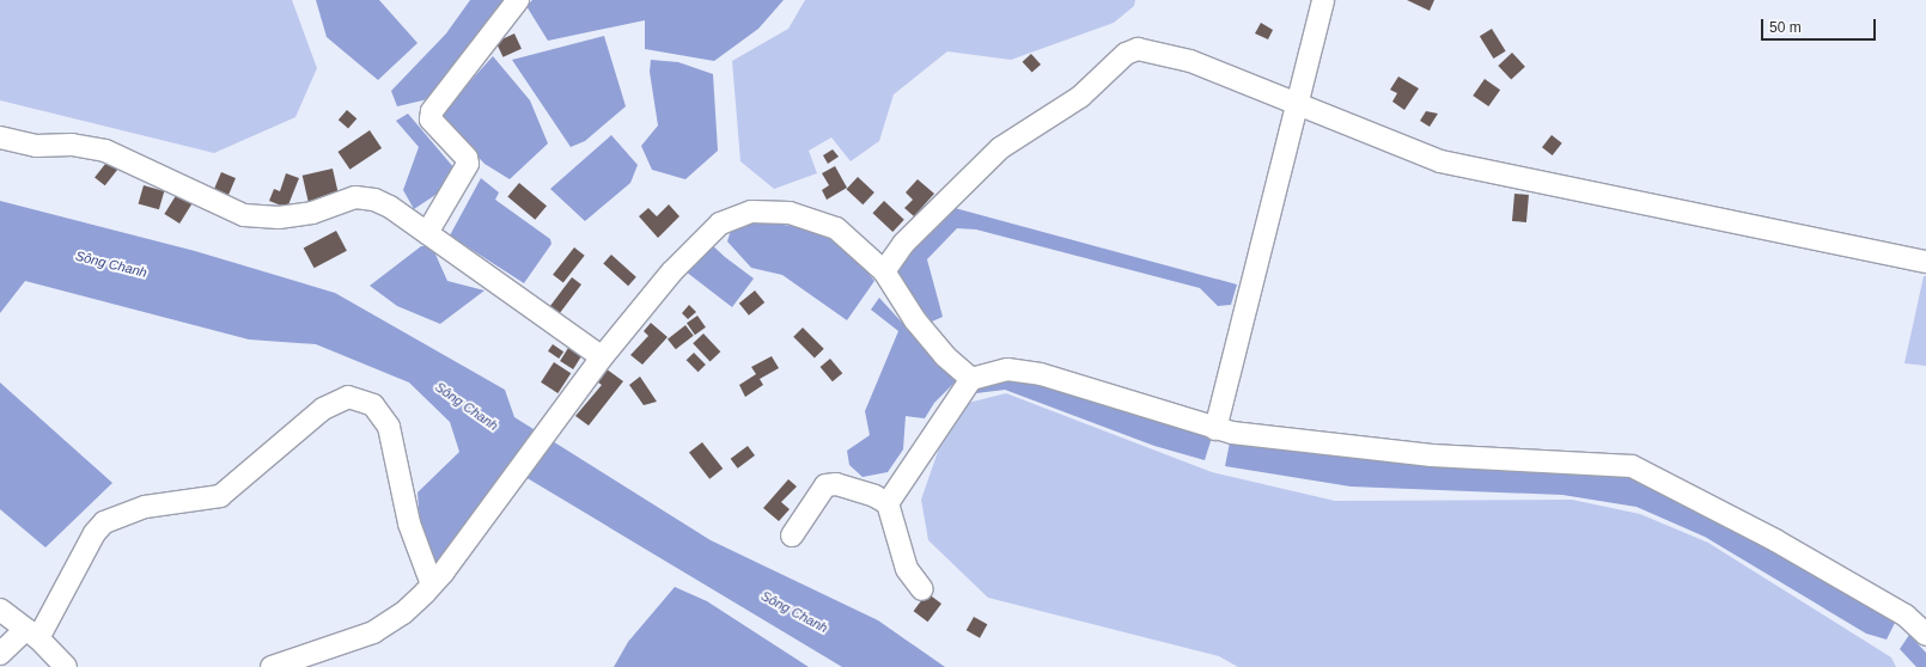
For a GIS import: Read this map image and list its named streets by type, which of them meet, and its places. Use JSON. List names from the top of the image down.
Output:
{
  "water": ["Sông Chanh"],
  "scale_bar": "50 m"
}
